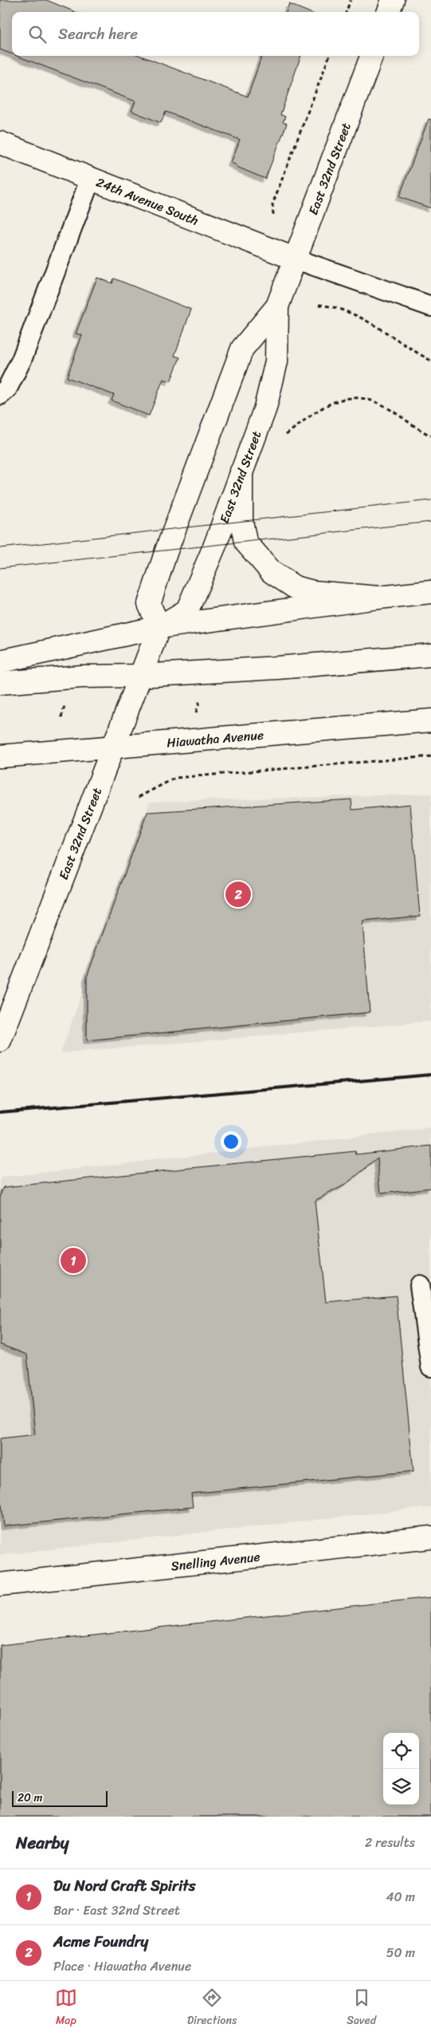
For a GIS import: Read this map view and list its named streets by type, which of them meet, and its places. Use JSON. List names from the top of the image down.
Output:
{
  "streets": {
    "main road": [
      "East 32nd Street",
      "24th Avenue South",
      "Hiawatha Avenue",
      "Snelling Avenue"
    ]
  },
  "crossings": [
    ["East 32nd Street", "24th Avenue South"],
    ["East 32nd Street", "Hiawatha Avenue"]
  ],
  "scale_bar": "20 m",
  "page": {
    "search": "Search here",
    "pins": ["2", "1"],
    "scale": "20 m",
    "heading": ["Nearby", "2 results"],
    "list": [
      {
        "mark": "1",
        "name": "Du Nord Craft Spirits",
        "note": "Bar · East 32nd Street",
        "value": "40 m"
      },
      {
        "mark": "2",
        "name": "Acme Foundry",
        "note": "Place · Hiawatha Avenue",
        "value": "50 m"
      }
    ],
    "nav": ["Map", "Directions", "Saved"]
  }
}
